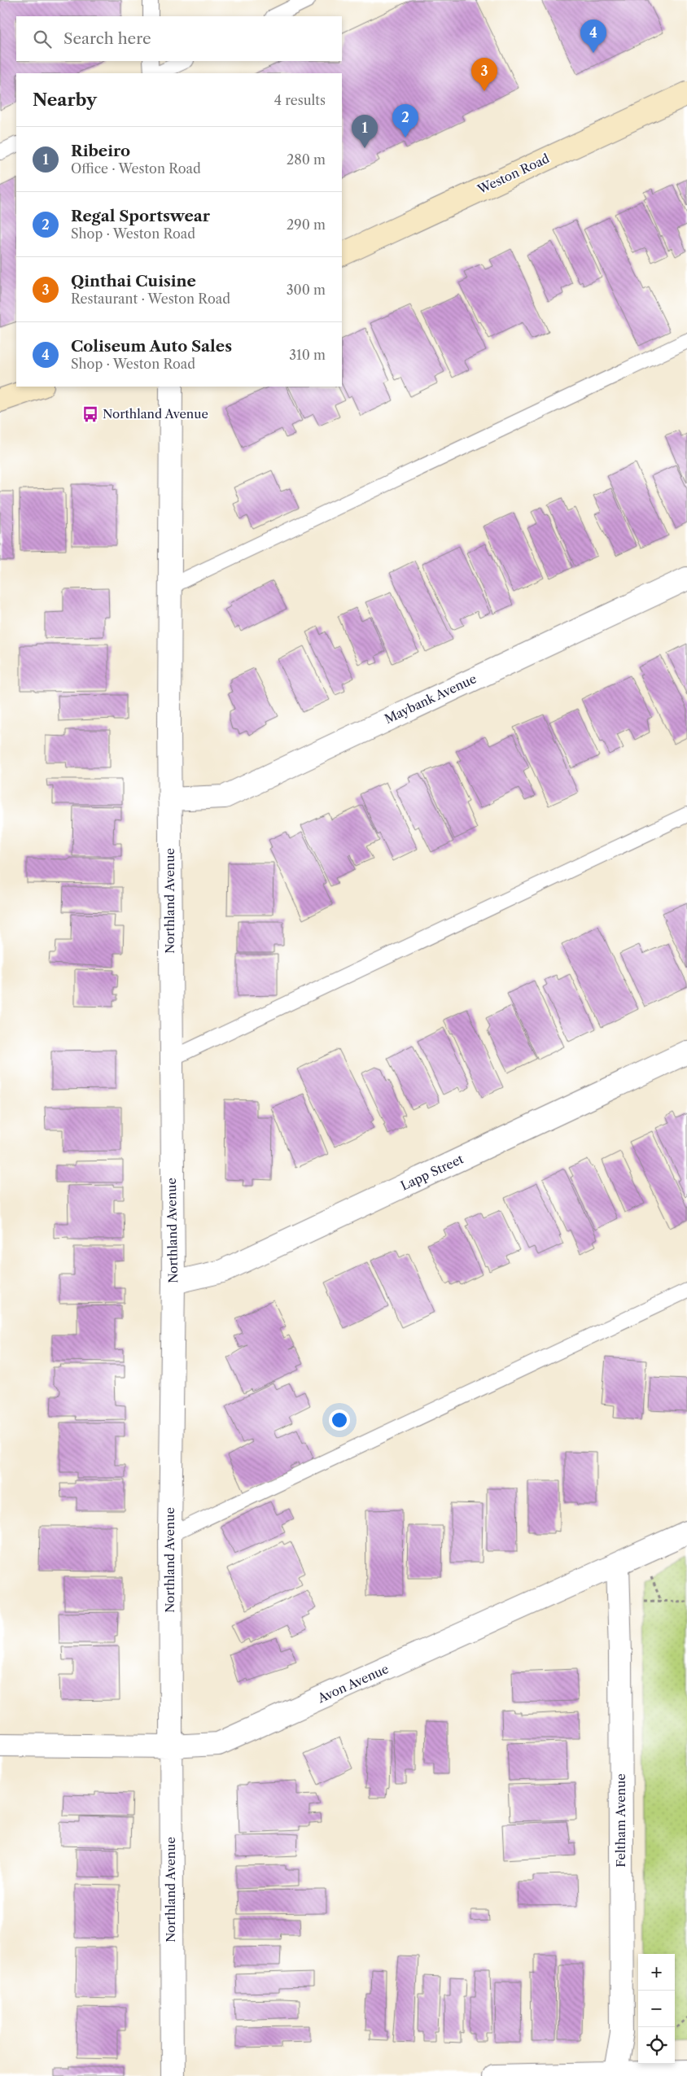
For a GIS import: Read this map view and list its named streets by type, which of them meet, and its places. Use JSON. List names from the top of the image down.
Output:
{
  "streets": {
    "main road": ["Weston Road"],
    "street": [
      "Maybank Avenue",
      "Northland Avenue",
      "Lapp Street",
      "Avon Avenue",
      "Feltham Avenue"
    ]
  },
  "crossings": [
    ["Maybank Avenue", "Northland Avenue"],
    ["Northland Avenue", "Lapp Street"],
    ["Northland Avenue", "Avon Avenue"],
    ["Avon Avenue", "Feltham Avenue"]
  ],
  "places": {
    "bus stop": ["Northland Avenue"]
  },
  "page": {
    "search": "Search here",
    "pins": [
      "4",
      "3",
      "2",
      "1"
    ],
    "heading": ["Nearby", "4 results"],
    "list": [
      {
        "mark": "1",
        "name": "Ribeiro",
        "note": "Office · Weston Road",
        "value": "280 m"
      },
      {
        "mark": "2",
        "name": "Regal Sportswear",
        "note": "Shop · Weston Road",
        "value": "290 m"
      },
      {
        "mark": "3",
        "name": "Qinthai Cuisine",
        "note": "Restaurant · Weston Road",
        "value": "300 m"
      },
      {
        "mark": "4",
        "name": "Coliseum Auto Sales",
        "note": "Shop · Weston Road",
        "value": "310 m"
      }
    ],
    "map_buttons": ["+", "−"]
  }
}
